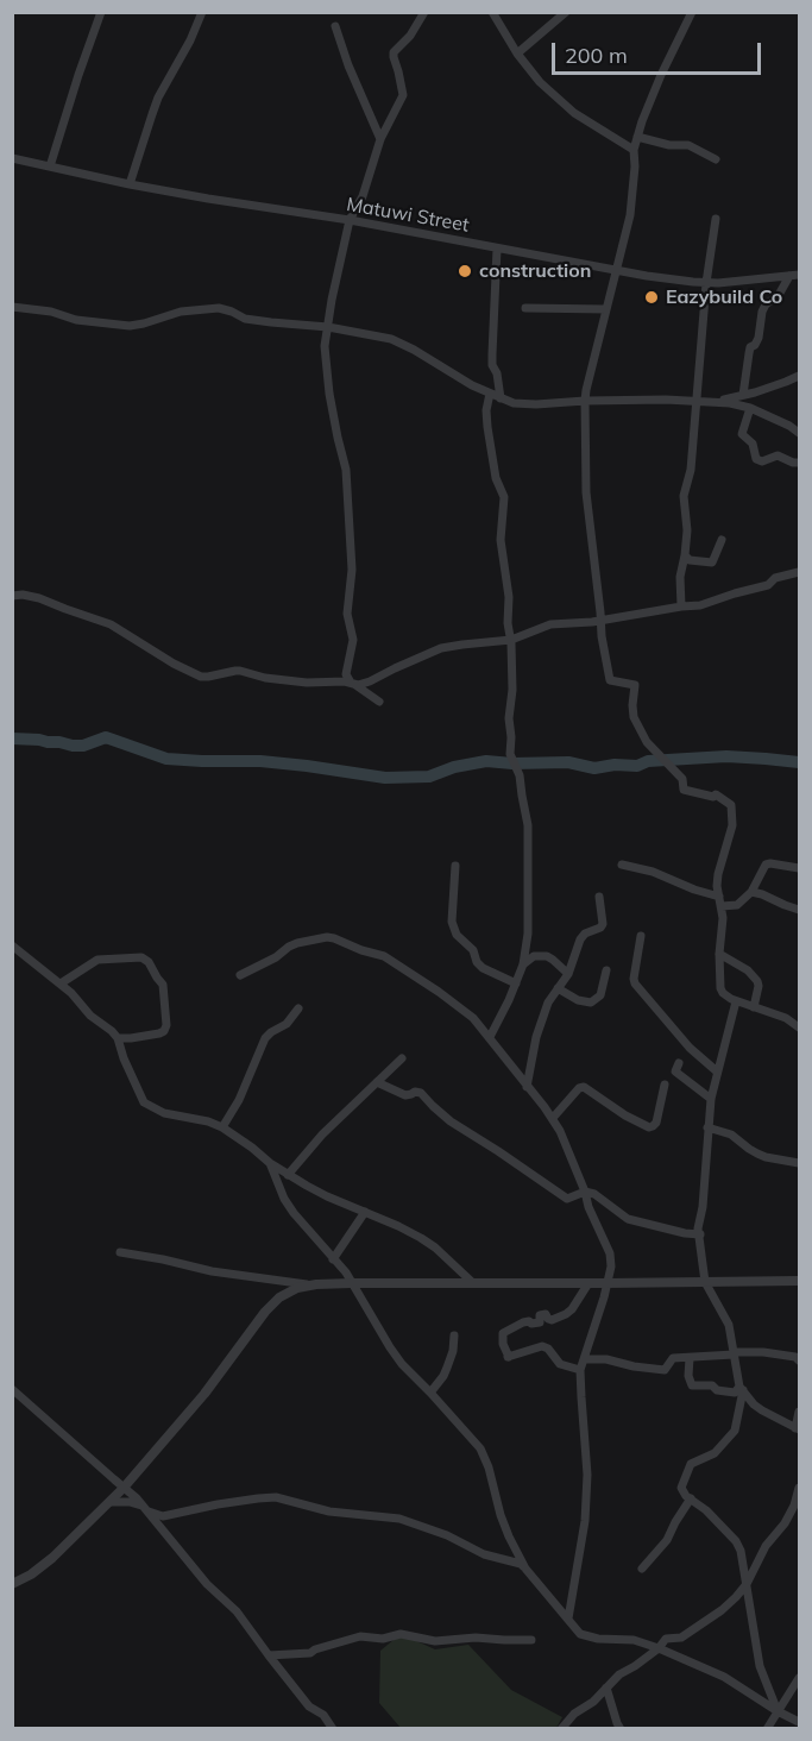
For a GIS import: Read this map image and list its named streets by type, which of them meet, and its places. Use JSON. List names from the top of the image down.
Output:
{
  "streets": {
    "street": ["Matuwi Street"]
  },
  "places": ["construction", "Eazybuild Co"],
  "scale_bar": "200 m"
}
